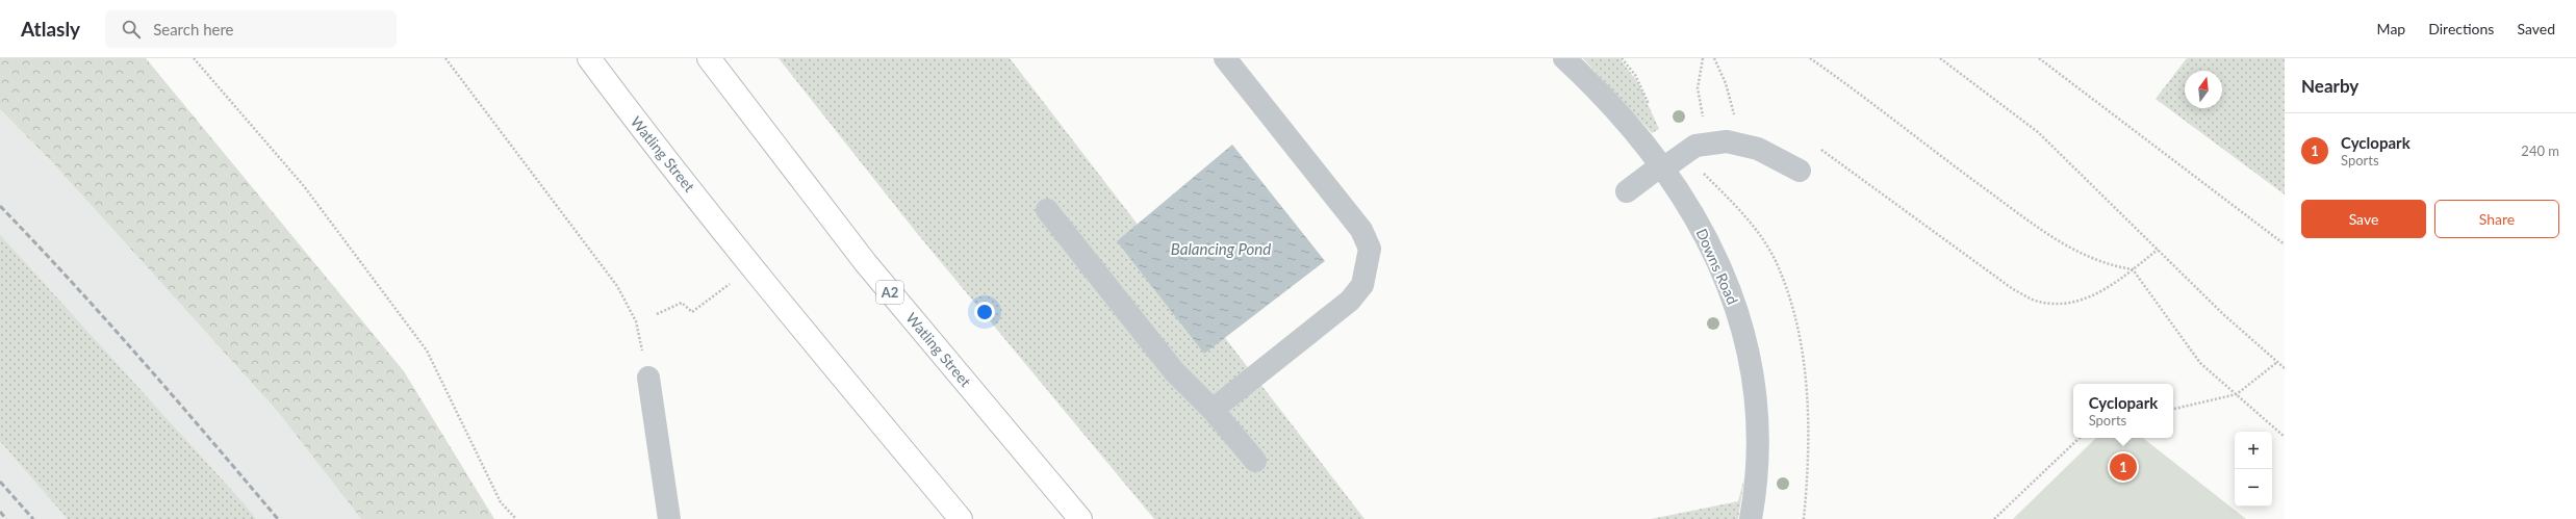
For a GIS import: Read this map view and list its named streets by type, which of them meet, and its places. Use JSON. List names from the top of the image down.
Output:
{
  "streets": {
    "highway": ["Watling Street", "A2"],
    "street": ["Downs Road"]
  },
  "water": ["Balancing Pond"],
  "north": "top",
  "page": {
    "header": "Atlasly",
    "search": "Search here",
    "nav": ["Map", "Directions", "Saved"],
    "heading": "Nearby",
    "list": [
      {
        "mark": "1",
        "name": "Cyclopark",
        "note": "Sports",
        "value": "240 m"
      }
    ],
    "buttons": ["Save", "Share"],
    "popup": ["Cyclopark", "Sports"],
    "map_buttons": ["+", "−"],
    "pins": "1"
  }
}
